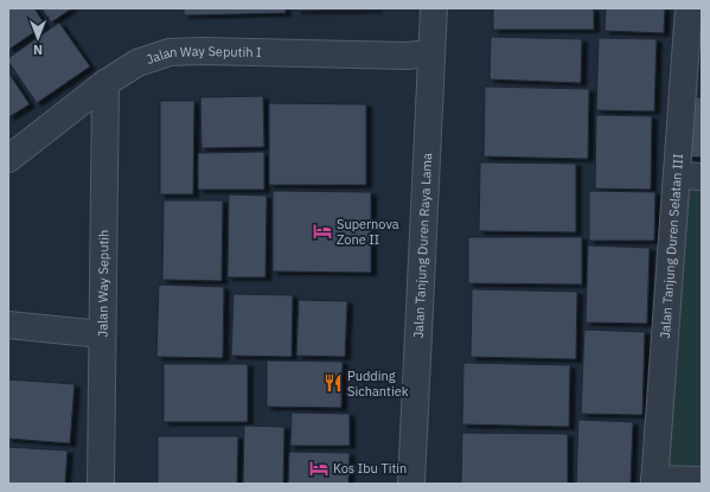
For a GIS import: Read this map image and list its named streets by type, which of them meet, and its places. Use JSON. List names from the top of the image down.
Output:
{
  "streets": {
    "street": [
      "Jalan Way Seputih I",
      "Jalan Tanjung Duren Raya Lama",
      "Jalan Tanjung Duren Selatan III",
      "Jalan Way Seputih"
    ]
  },
  "crossings": [
    ["Jalan Way Seputih I", "Jalan Tanjung Duren Raya Lama"],
    ["Jalan Way Seputih I", "Jalan Way Seputih"]
  ],
  "places": {
    "hotel": ["Supernova Zone II", "Kos Ibu Titin"],
    "restaurant": ["Pudding Sichantiek"]
  },
  "north": "bottom"
}
